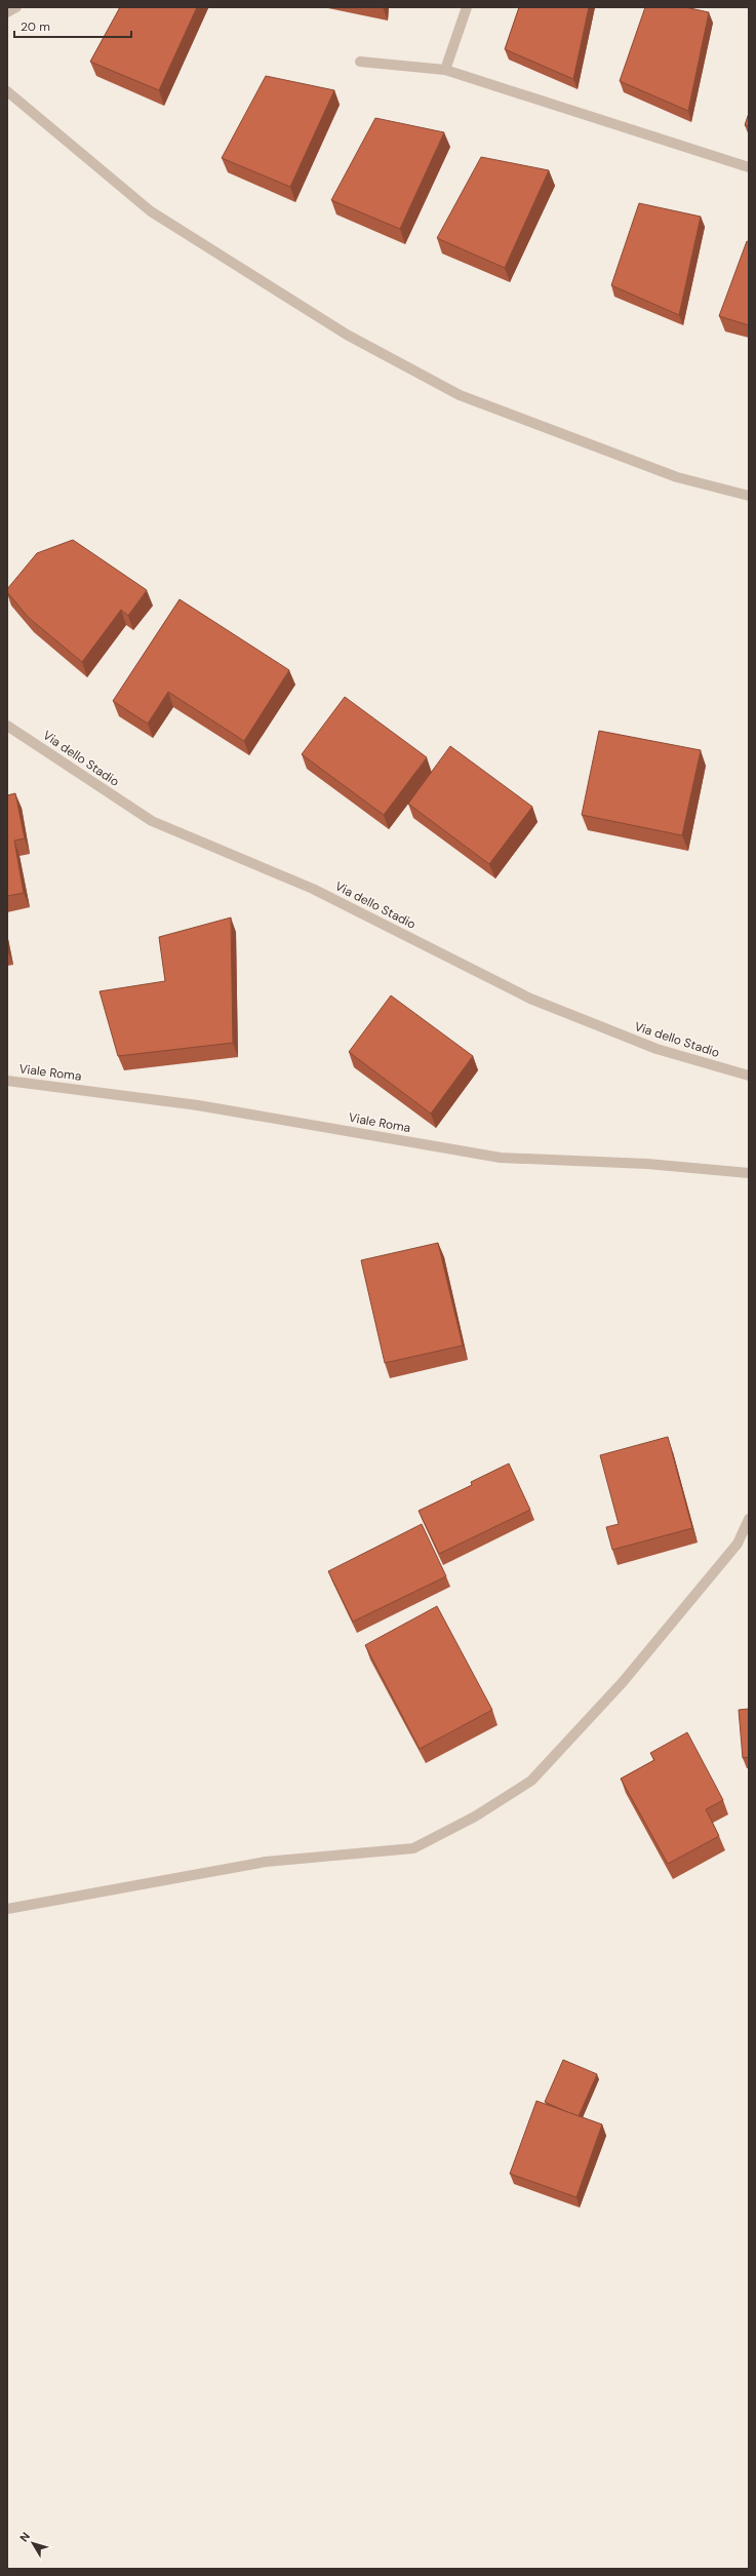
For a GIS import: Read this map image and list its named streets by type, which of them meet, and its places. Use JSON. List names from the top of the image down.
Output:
{
  "streets": {
    "street": ["Via dello Stadio", "Viale Roma"]
  },
  "scale_bar": "20 m",
  "north": "top left"
}
